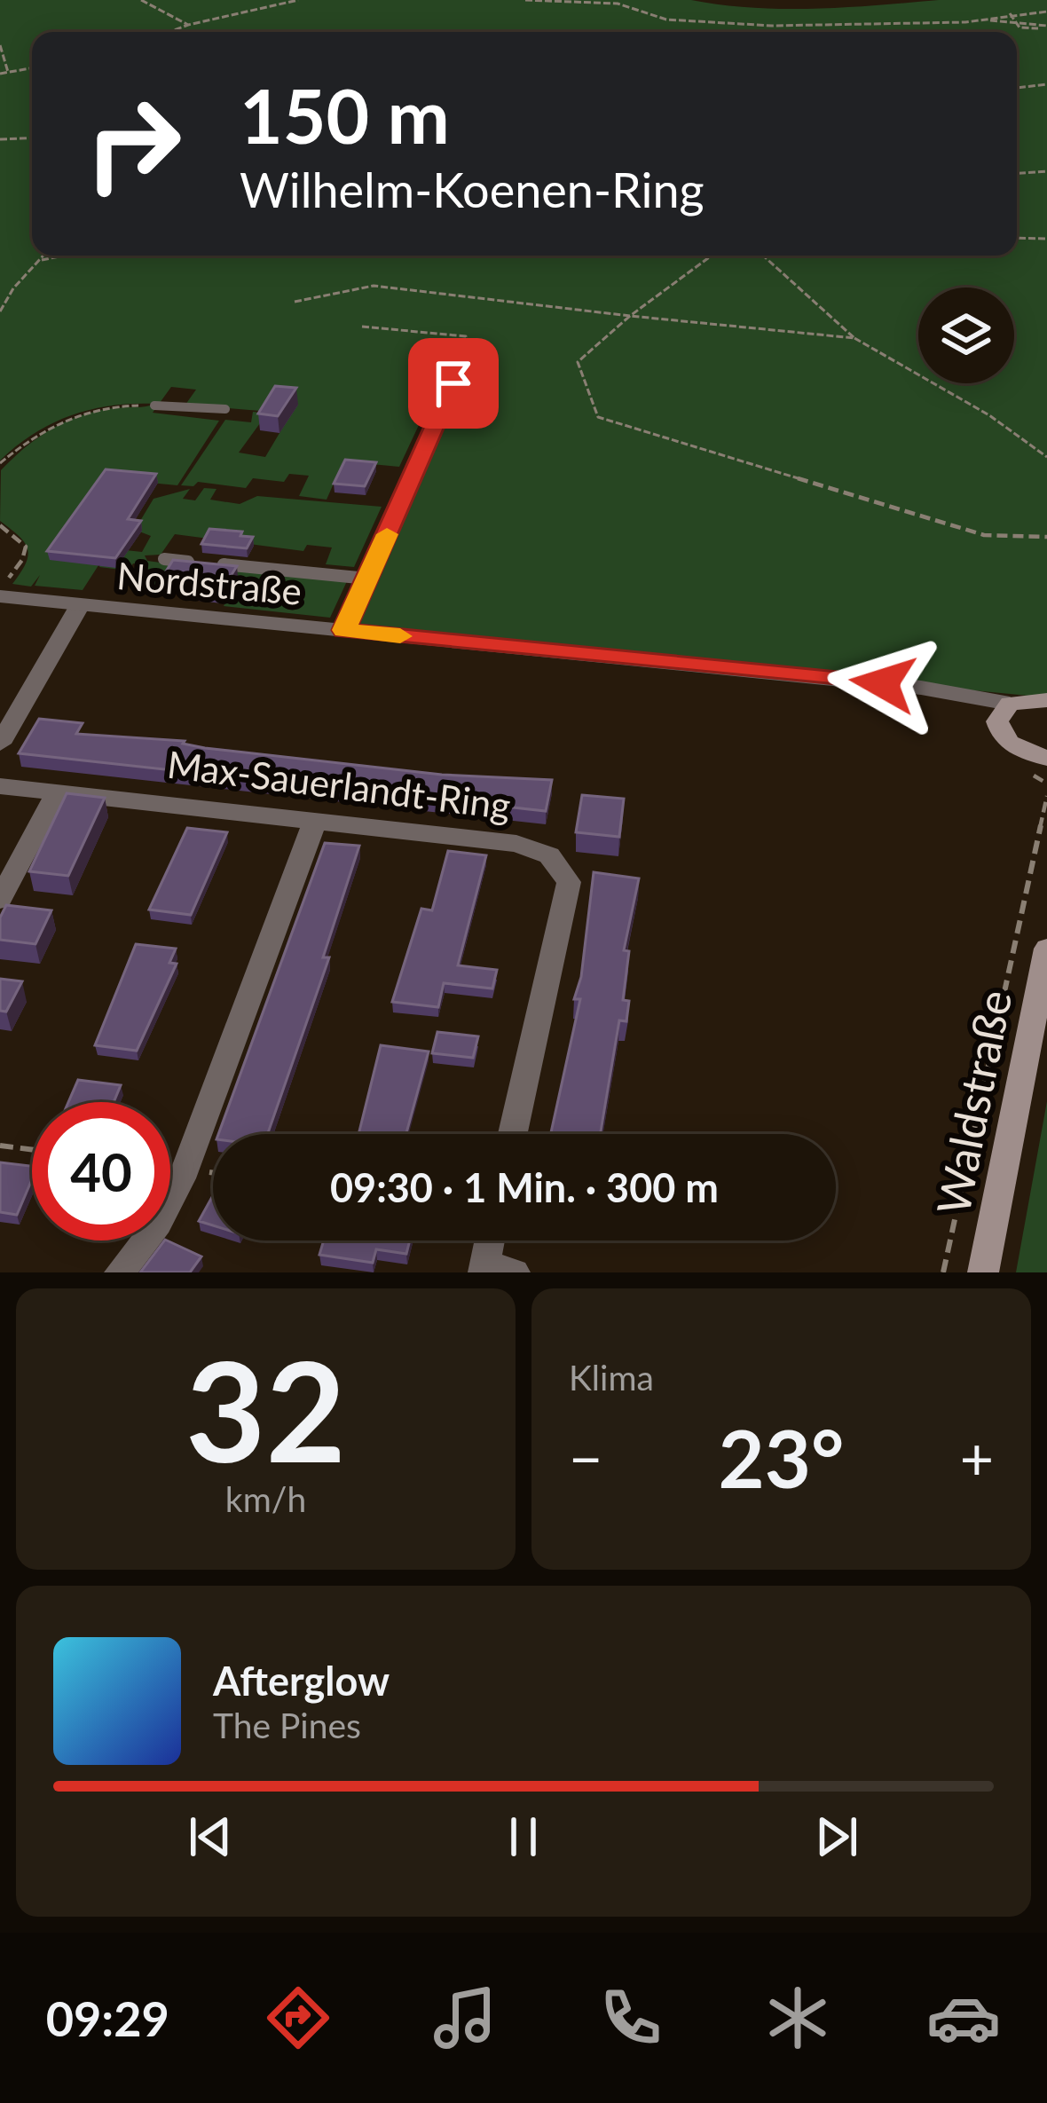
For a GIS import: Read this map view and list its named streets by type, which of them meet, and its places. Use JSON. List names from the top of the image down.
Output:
{
  "streets": {
    "main road": ["Nordstraße", "Waldstraße"],
    "street": ["Max-Sauerlandt-Ring"]
  },
  "page": {
    "turn": ["150 m", "Wilhelm-Koenen-Ring"],
    "limit": "40",
    "trip": "09:30 · 1 Min. · 300 m",
    "tile": [
      ["32", "km/h"],
      "Klima"
    ],
    "heat": ["−", "23°", "+"],
    "song": ["Afterglow", "The Pines"],
    "tabs": "09:29"
  }
}
